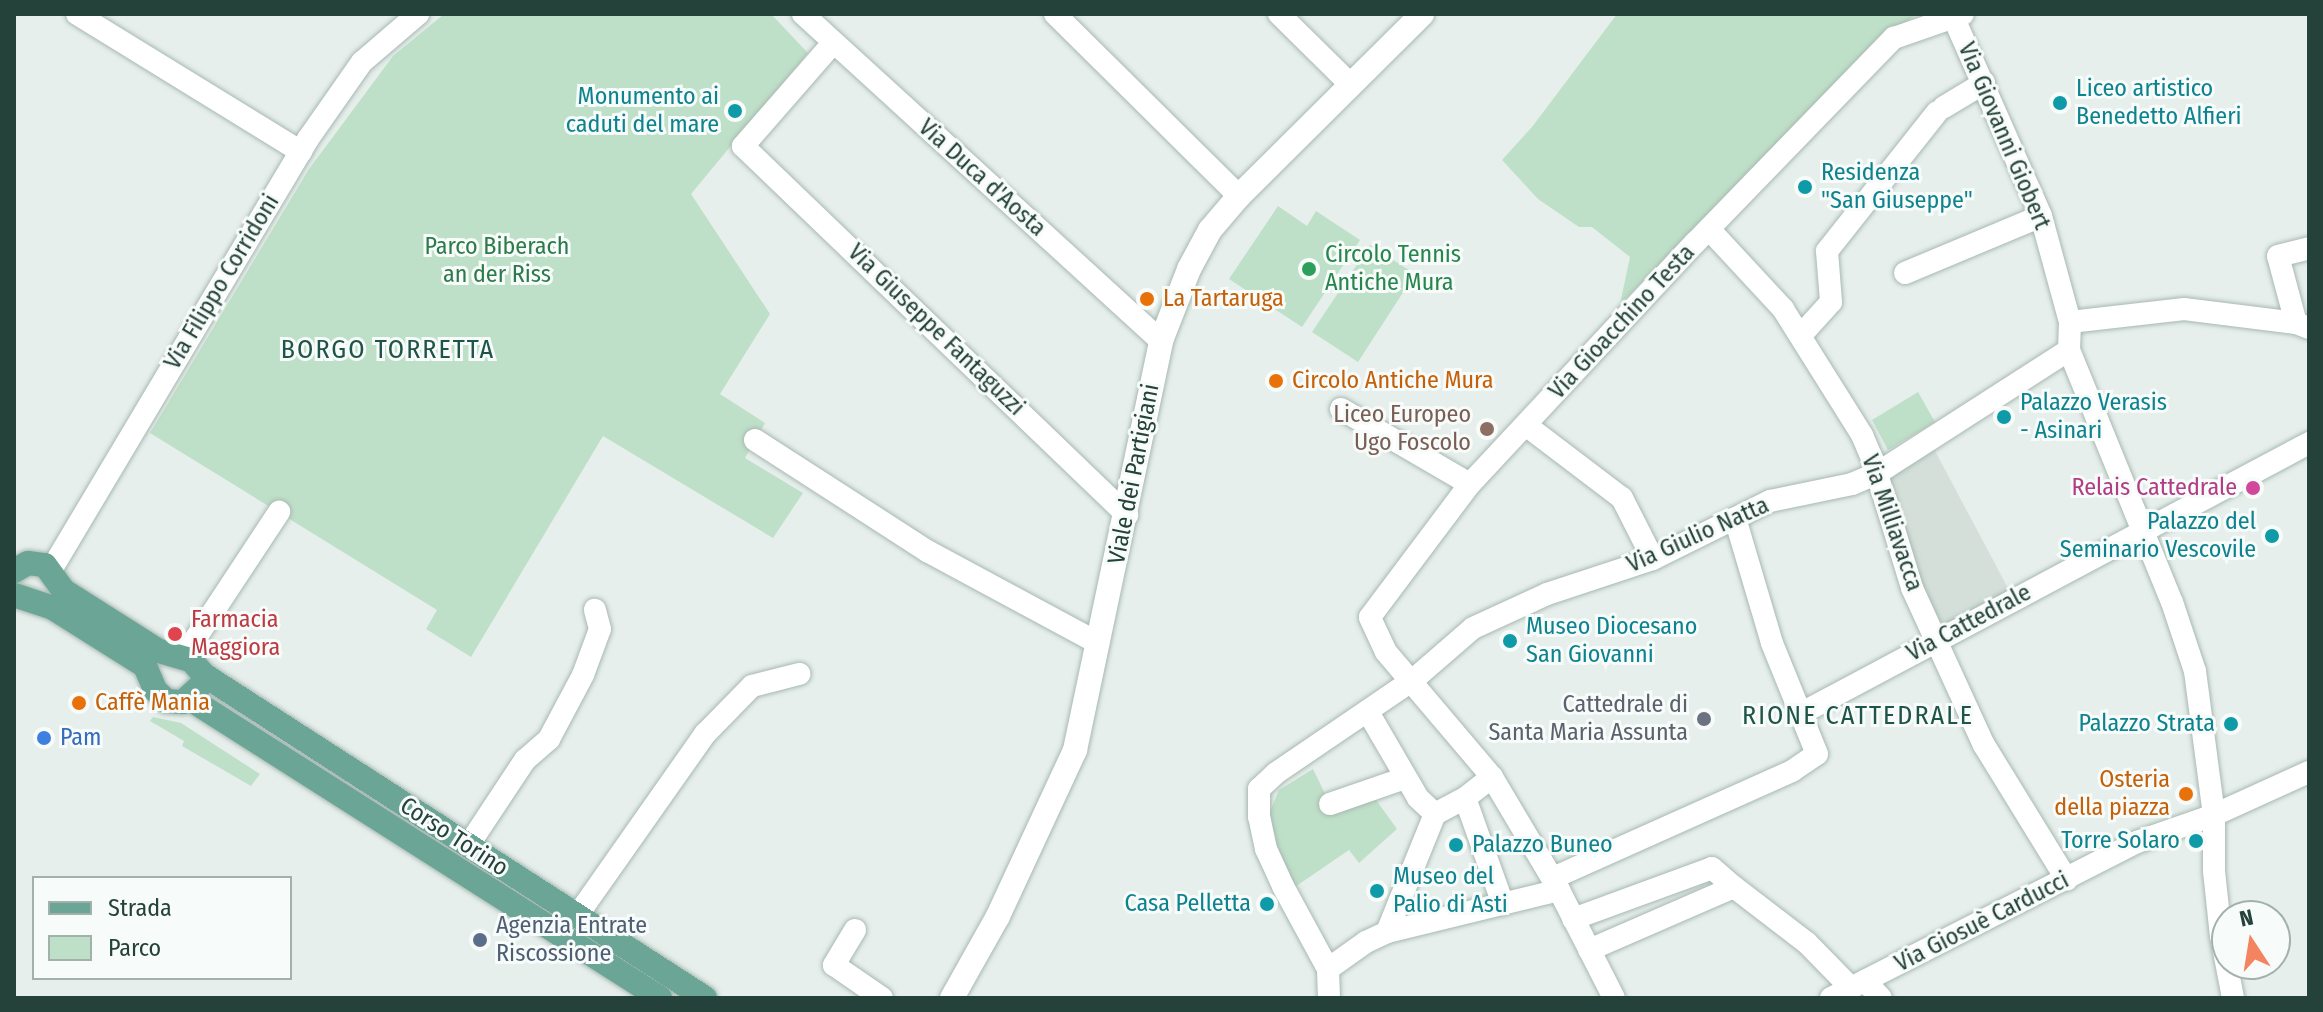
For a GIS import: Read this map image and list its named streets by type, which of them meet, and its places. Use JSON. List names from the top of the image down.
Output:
{
  "streets": {
    "main road": ["Corso Torino"],
    "street": [
      "Via Giovanni Giobert",
      "Via Duca d'Aosta",
      "Via Filippo Corridoni",
      "Via Gioacchino Testa",
      "Via Giuseppe Fantaguzzi",
      "Viale dei Partigiani",
      "Via Milliavacca",
      "Via Giulio Natta",
      "Via Cattedrale",
      "Via Giosuè Carducci"
    ]
  },
  "crossings": [
    ["Via Giovanni Giobert", "Via Gioacchino Testa"],
    ["Via Giovanni Giobert", "Via Giulio Natta"],
    ["Via Giovanni Giobert", "Via Cattedrale"],
    ["Via Giovanni Giobert", "Via Giosuè Carducci"],
    ["Via Duca d'Aosta", "Via Giuseppe Fantaguzzi"],
    ["Via Duca d'Aosta", "Viale dei Partigiani"],
    ["Via Filippo Corridoni", "Corso Torino"],
    ["Via Gioacchino Testa", "Via Milliavacca"],
    ["Via Gioacchino Testa", "Via Giulio Natta"],
    ["Via Giuseppe Fantaguzzi", "Viale dei Partigiani"],
    ["Via Milliavacca", "Via Giulio Natta"],
    ["Via Milliavacca", "Via Cattedrale"],
    ["Via Milliavacca", "Via Giosuè Carducci"]
  ],
  "districts": ["BORGO TORRETTA", "RIONE CATTEDRALE"],
  "parks": ["Parco Biberach an der Riss"],
  "places": [
    "Liceo artistico Benedetto Alfieri",
    "Monumento ai caduti del mare",
    "Residenza \"San Giuseppe\"",
    "Circolo Tennis Antiche Mura",
    "La Tartaruga",
    "Circolo Antiche Mura",
    "Palazzo Verasis - Asinari",
    "Liceo Europeo Ugo Foscolo",
    "Relais Cattedrale",
    "Palazzo del Seminario Vescovile",
    "Farmacia Maggiora",
    "Museo Diocesano San Giovanni",
    "Caffè Mania",
    "Cattedrale di Santa Maria Assunta",
    "Palazzo Strata",
    "Pam",
    "Osteria della piazza",
    "Torre Solaro",
    "Palazzo Buneo",
    "Museo del Palio di Asti",
    "Casa Pelletta",
    "Agenzia Entrate Riscossione"
  ],
  "legend": ["Strada", "Parco"],
  "north": "top"
}
